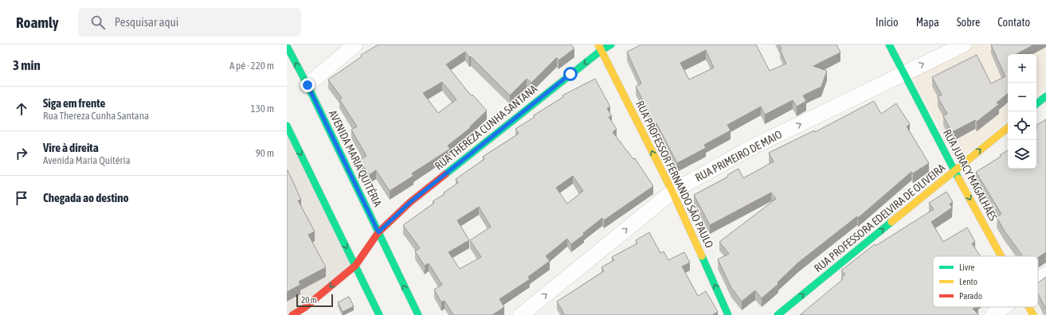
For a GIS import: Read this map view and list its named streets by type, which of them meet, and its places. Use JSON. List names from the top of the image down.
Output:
{
  "streets": {
    "street": [
      "RUA THEREZA CUNHA SANTANA",
      "RUA PRIMEIRO DE MAIO",
      "AVENIDA MARIA QUITÉRIA",
      "RUA PROFESSOR FERNANDO SÃO PAULO",
      "RUA JURACY MAGALHÃES",
      "RUA PROFESSORA EDELVIRA DE OLIVEIRA"
    ]
  },
  "crossings": [
    ["RUA THEREZA CUNHA SANTANA", "AVENIDA MARIA QUITÉRIA"],
    ["RUA THEREZA CUNHA SANTANA", "RUA PROFESSOR FERNANDO SÃO PAULO"],
    ["RUA PRIMEIRO DE MAIO", "RUA PROFESSOR FERNANDO SÃO PAULO"],
    ["RUA PRIMEIRO DE MAIO", "RUA JURACY MAGALHÃES"],
    ["RUA JURACY MAGALHÃES", "RUA PROFESSORA EDELVIRA DE OLIVEIRA"]
  ],
  "one_way": [
    "RUA THEREZA CUNHA SANTANA",
    "RUA PRIMEIRO DE MAIO",
    "RUA PROFESSOR FERNANDO SÃO PAULO",
    "RUA JURACY MAGALHÃES",
    "RUA PROFESSORA EDELVIRA DE OLIVEIRA"
  ],
  "legend": ["Livre", "Lento", "Parado"],
  "scale_bar": "20 m",
  "page": {
    "header": "Roamly",
    "search": "Pesquisar aqui",
    "nav": [
      "Início",
      "Mapa",
      "Sobre",
      "Contato"
    ],
    "heading": ["3 min", "A pé · 220 m"],
    "map_buttons": ["+", "−"],
    "list": [
      ["Siga em frente", "Rua Thereza Cunha Santana", "130 m"],
      ["Vire à direita", "Avenida Maria Quitéria", "90 m"],
      "Chegada ao destino"
    ],
    "scale": "20 m"
  }
}
